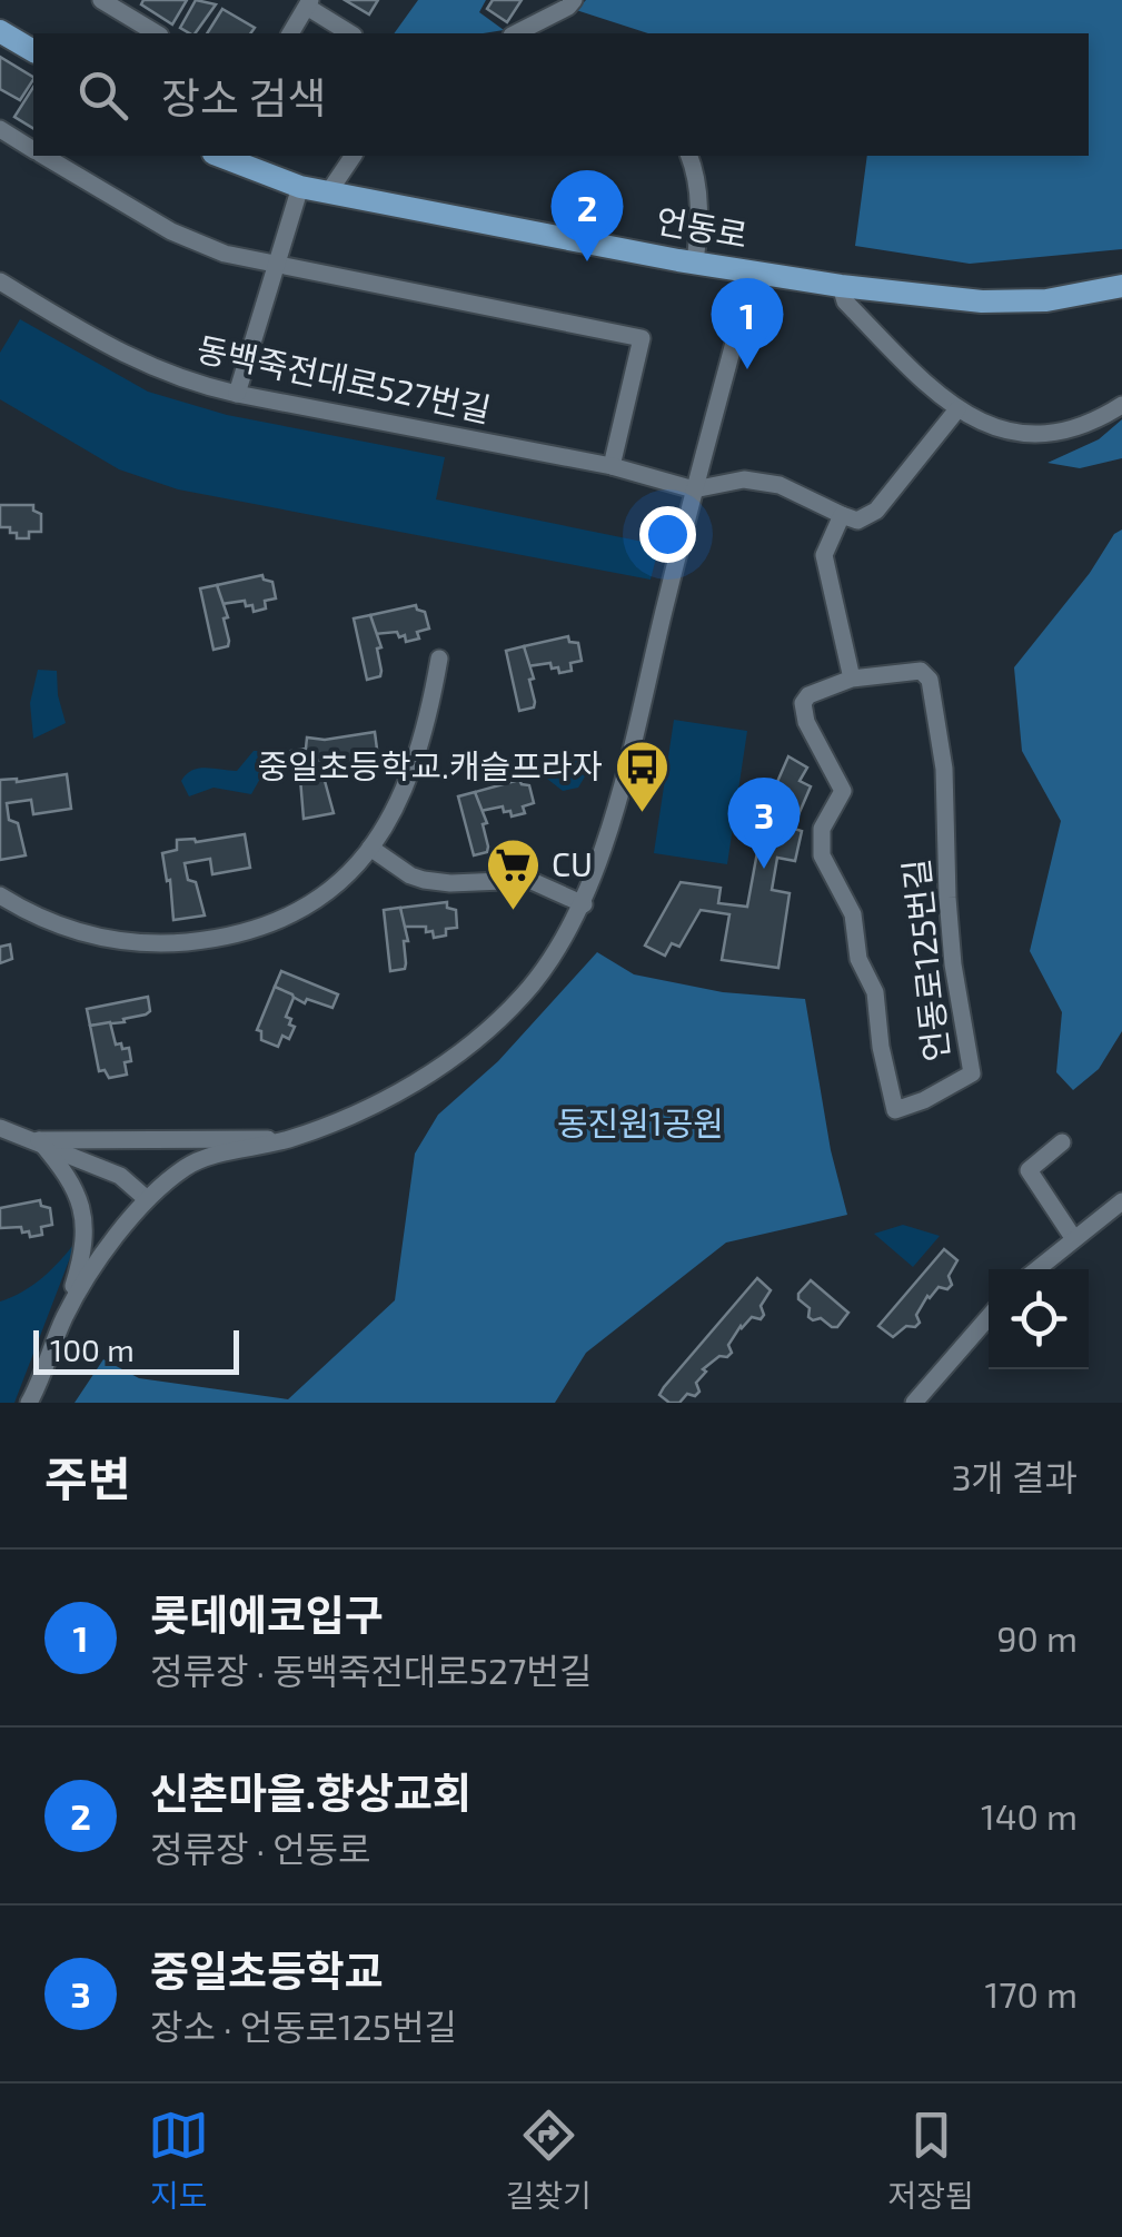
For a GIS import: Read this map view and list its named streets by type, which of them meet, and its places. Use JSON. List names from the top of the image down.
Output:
{
  "streets": {
    "main road": ["언동로"],
    "street": ["동백죽전대로527번길", "언동로125번길"]
  },
  "parks": ["동진원1공원"],
  "places": {
    "bus stop": ["중일초등학교.캐슬프라자"],
    "supermarket": ["CU"]
  },
  "scale_bar": "100 m",
  "page": {
    "search": "장소 검색",
    "pins": ["2", "1", "3"],
    "scale": "100 m",
    "heading": ["주변", "3개 결과"],
    "list": [
      {
        "mark": "1",
        "name": "롯데에코입구",
        "note": "정류장 · 동백죽전대로527번길",
        "value": "90 m"
      },
      {
        "mark": "2",
        "name": "신촌마을.향상교회",
        "note": "정류장 · 언동로",
        "value": "140 m"
      },
      {
        "mark": "3",
        "name": "중일초등학교",
        "note": "장소 · 언동로125번길",
        "value": "170 m"
      }
    ],
    "nav": ["지도", "길찾기", "저장됨"]
  }
}
